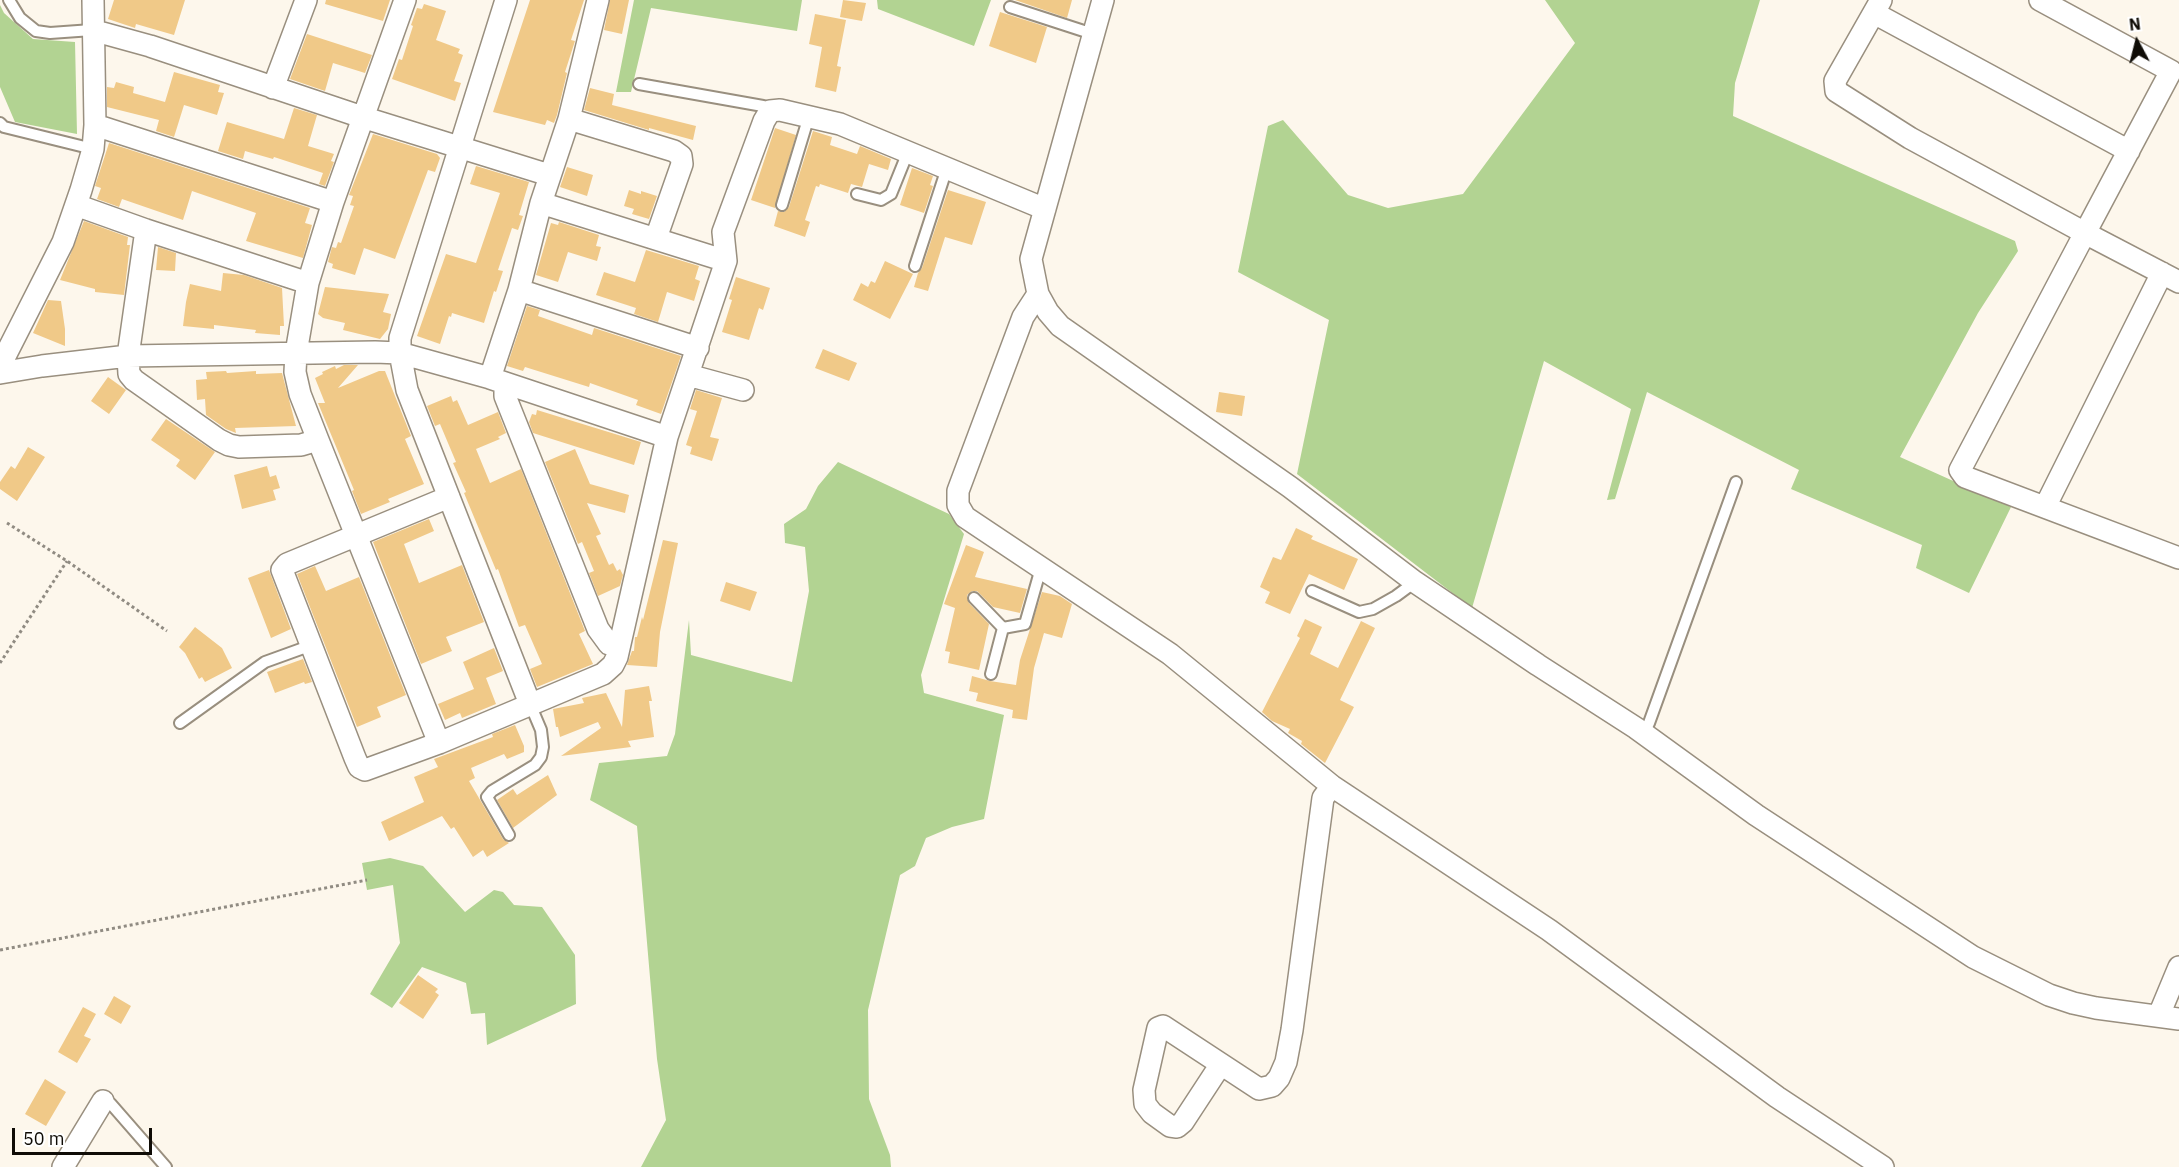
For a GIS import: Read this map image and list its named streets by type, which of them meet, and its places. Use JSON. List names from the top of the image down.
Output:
{
  "scale_bar": "50 m",
  "north": "top"
}
